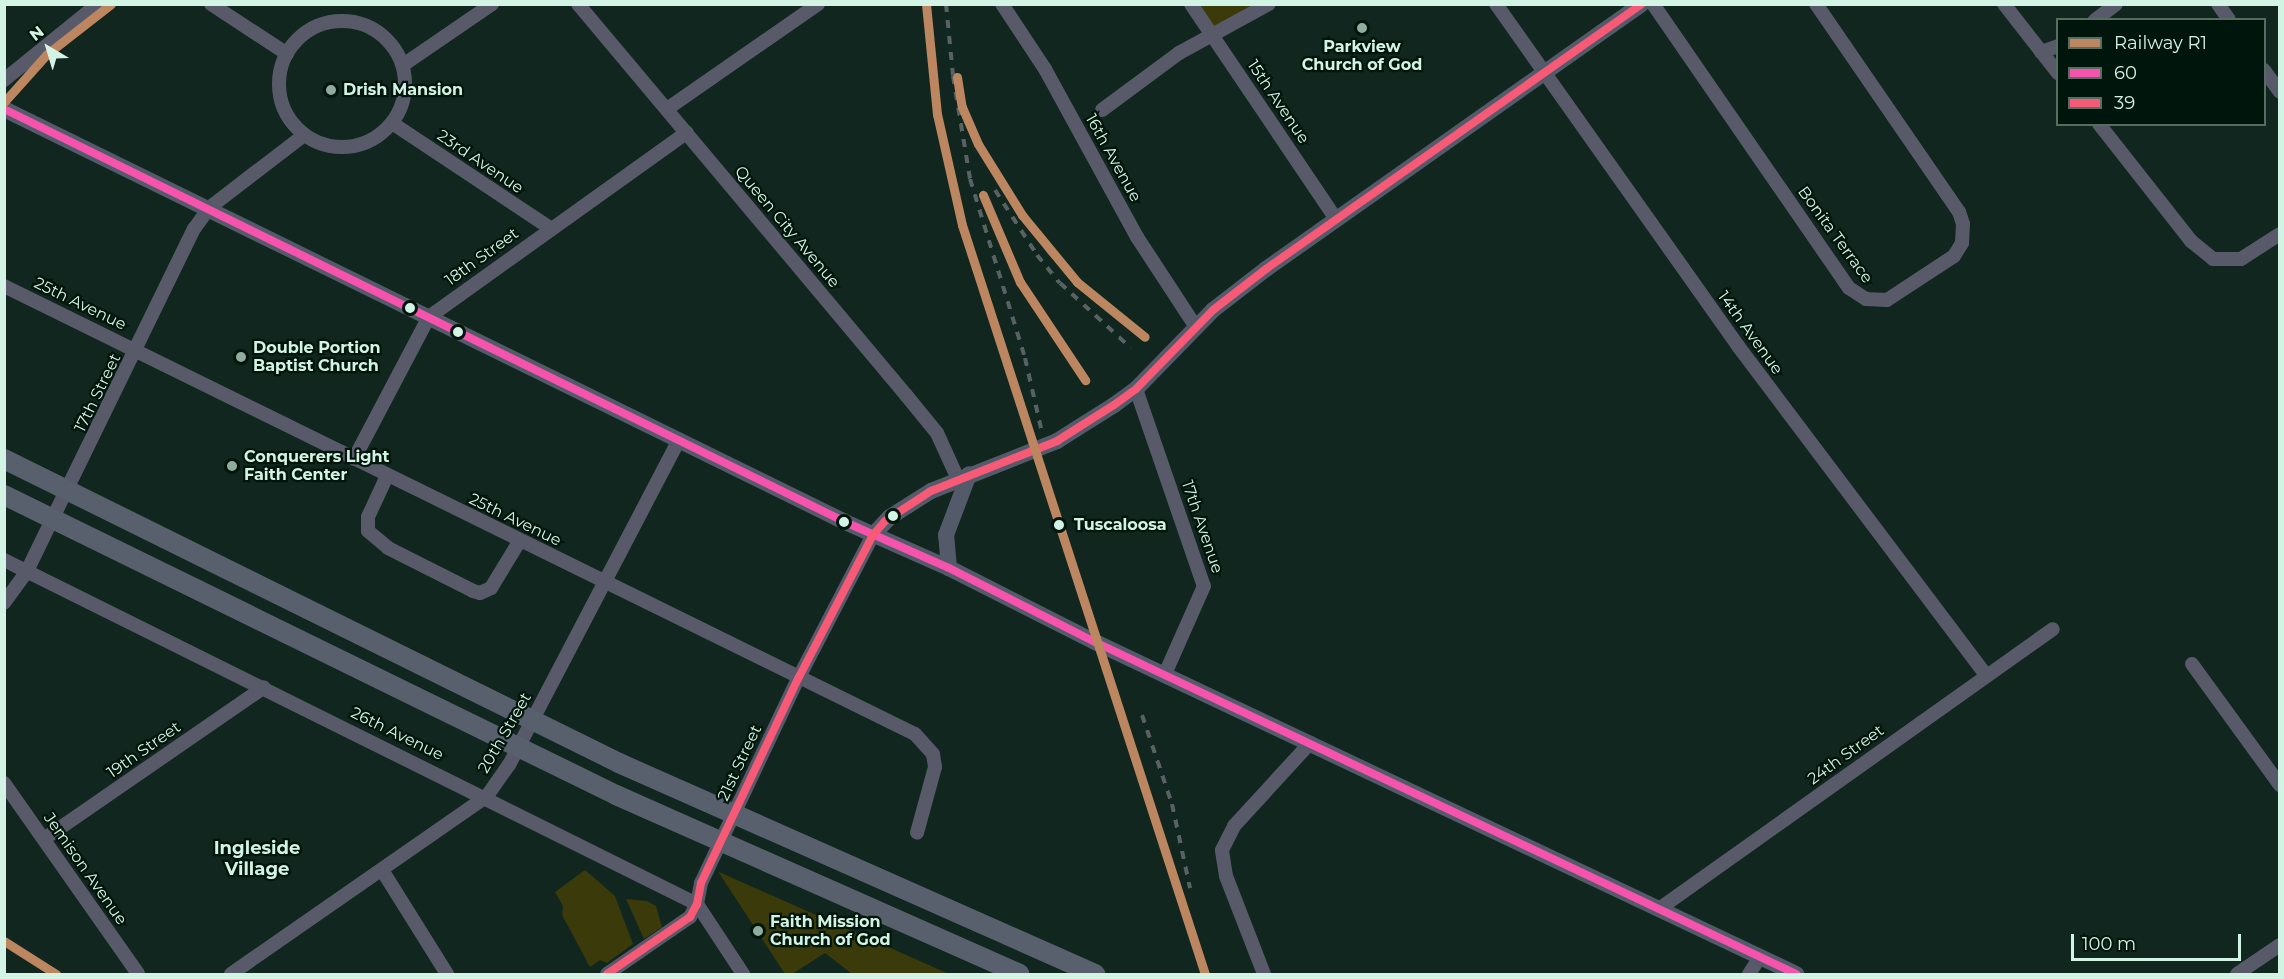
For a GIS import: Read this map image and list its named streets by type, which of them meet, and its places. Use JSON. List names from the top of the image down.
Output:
{
  "streets": {
    "street": [
      "15th Avenue",
      "16th Avenue",
      "23rd Avenue",
      "Queen City Avenue",
      "Bonita Terrace",
      "18th Street",
      "25th Avenue",
      "14th Avenue",
      "17th Street",
      "17th Avenue",
      "20th Street",
      "26th Avenue",
      "19th Street",
      "24th Street",
      "21st Street",
      "Jemison Avenue"
    ]
  },
  "crossings": [
    ["23rd Avenue", "18th Street"],
    ["23rd Avenue", "17th Street"],
    ["Queen City Avenue", "18th Street"],
    ["18th Street", "25th Avenue"],
    ["25th Avenue", "17th Street"],
    ["25th Avenue", "20th Street"],
    ["25th Avenue", "21st Street"],
    ["14th Avenue", "24th Street"],
    ["17th Street", "26th Avenue"],
    ["20th Street", "26th Avenue"],
    ["26th Avenue", "19th Street"],
    ["26th Avenue", "21st Street"],
    ["19th Street", "Jemison Avenue"]
  ],
  "districts": ["Ingleside Village"],
  "places": [
    "Parkview Church of God",
    "Drish Mansion",
    "Double Portion Baptist Church",
    "Conquerers Light Faith Center",
    "Tuscaloosa",
    "Faith Mission Church of God"
  ],
  "lines": ["rail line R1", "transit line 39", "transit line 60"],
  "legend": ["Railway R1", "60", "39"],
  "scale_bar": "100 m",
  "north": "top left"
}
